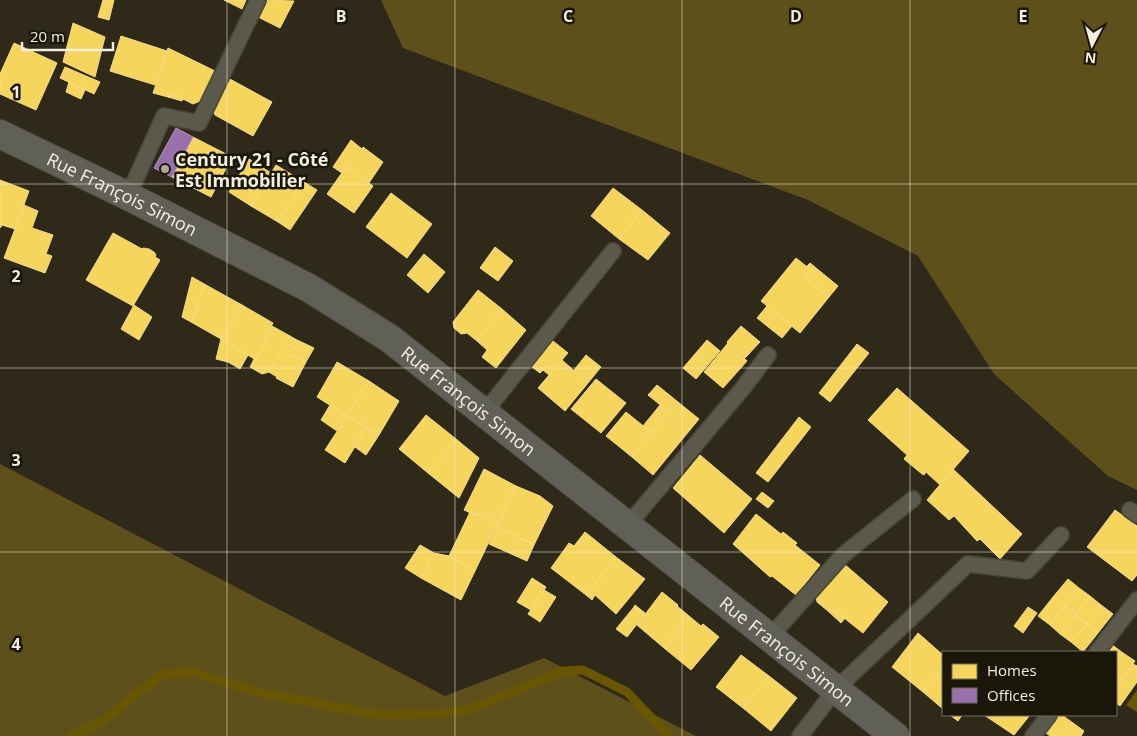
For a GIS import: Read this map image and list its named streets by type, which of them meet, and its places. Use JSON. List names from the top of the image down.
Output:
{
  "streets": {
    "main road": ["Rue François Simon"]
  },
  "places": ["Century 21 - Côté Est Immobilier"],
  "legend": ["Homes", "Offices"],
  "scale_bar": "20 m",
  "north": "bottom",
  "grid": {
    "columns": [
      "B",
      "C",
      "D",
      "E"
    ],
    "rows": [
      "1",
      "2",
      "3",
      "4"
    ]
  }
}
